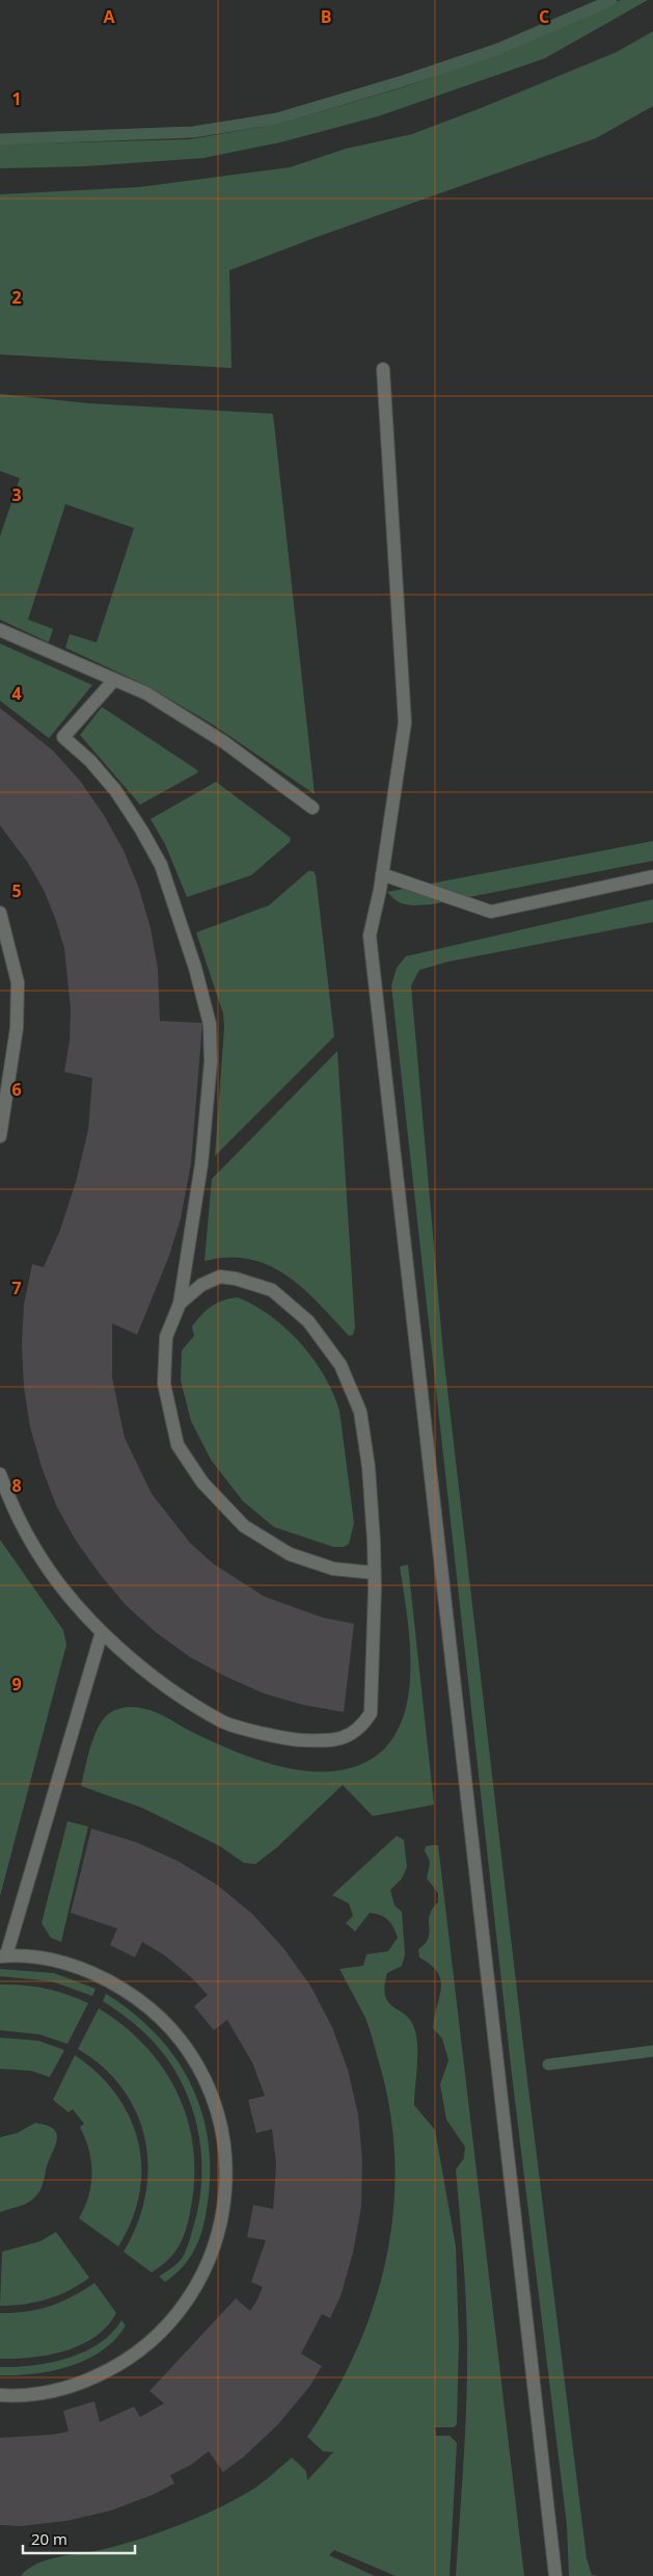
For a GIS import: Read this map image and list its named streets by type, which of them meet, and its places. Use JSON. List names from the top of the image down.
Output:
{
  "scale_bar": "20 m",
  "grid": {
    "columns": ["A", "B", "C"],
    "rows": [
      "1",
      "2",
      "3",
      "4",
      "5",
      "6",
      "7",
      "8",
      "9"
    ]
  }
}
